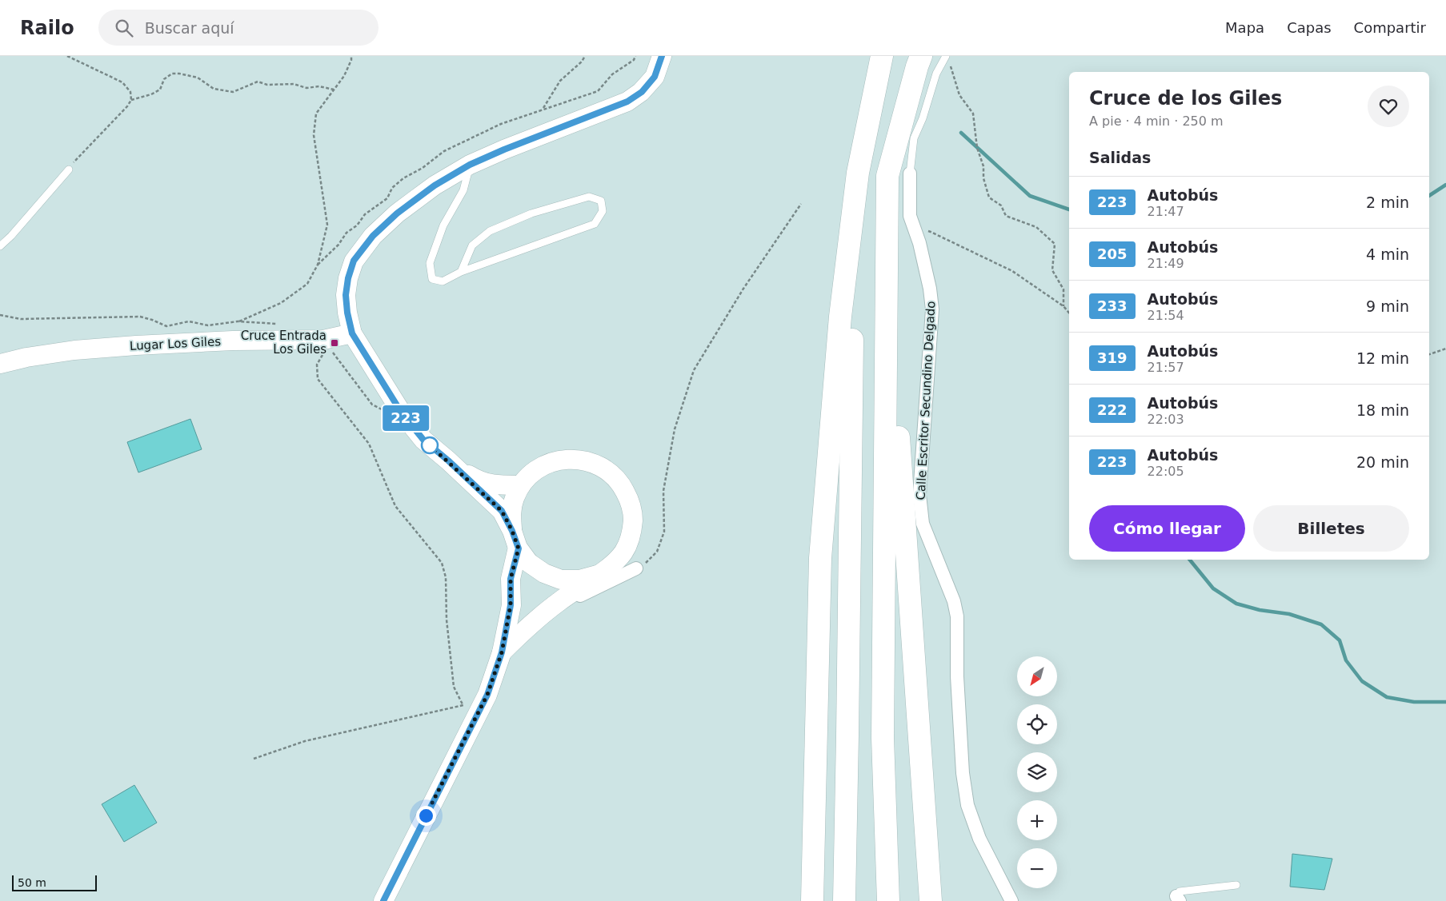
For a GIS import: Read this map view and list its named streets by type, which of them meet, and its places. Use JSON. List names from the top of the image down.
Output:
{
  "streets": {
    "main road": ["Lugar Los Giles"],
    "street": ["Calle Escritor Secundino Delgado"]
  },
  "places": {
    "transit": ["Cruce Entrada Los Giles"]
  },
  "lines": ["bus line 223"],
  "scale_bar": "50 m",
  "north": "bottom left",
  "page": {
    "header": "Railo",
    "search": "Buscar aquí",
    "nav": ["Mapa", "Capas", "Compartir"],
    "on_map": "223",
    "heading": [
      ["Cruce de los Giles", "A pie · 4 min · 250 m"],
      "Salidas"
    ],
    "list": [
      {
        "mark": "223",
        "name": "Autobús",
        "note": "21:47",
        "value": "2 min"
      },
      {
        "mark": "205",
        "name": "Autobús",
        "note": "21:49",
        "value": "4 min"
      },
      {
        "mark": "233",
        "name": "Autobús",
        "note": "21:54",
        "value": "9 min"
      },
      {
        "mark": "319",
        "name": "Autobús",
        "note": "21:57",
        "value": "12 min"
      },
      {
        "mark": "222",
        "name": "Autobús",
        "note": "22:03",
        "value": "18 min"
      },
      {
        "mark": "223",
        "name": "Autobús",
        "note": "22:05",
        "value": "20 min"
      }
    ],
    "buttons": ["Cómo llegar", "Billetes"],
    "map_buttons": ["+", "−"],
    "scale": "50 m"
  }
}
